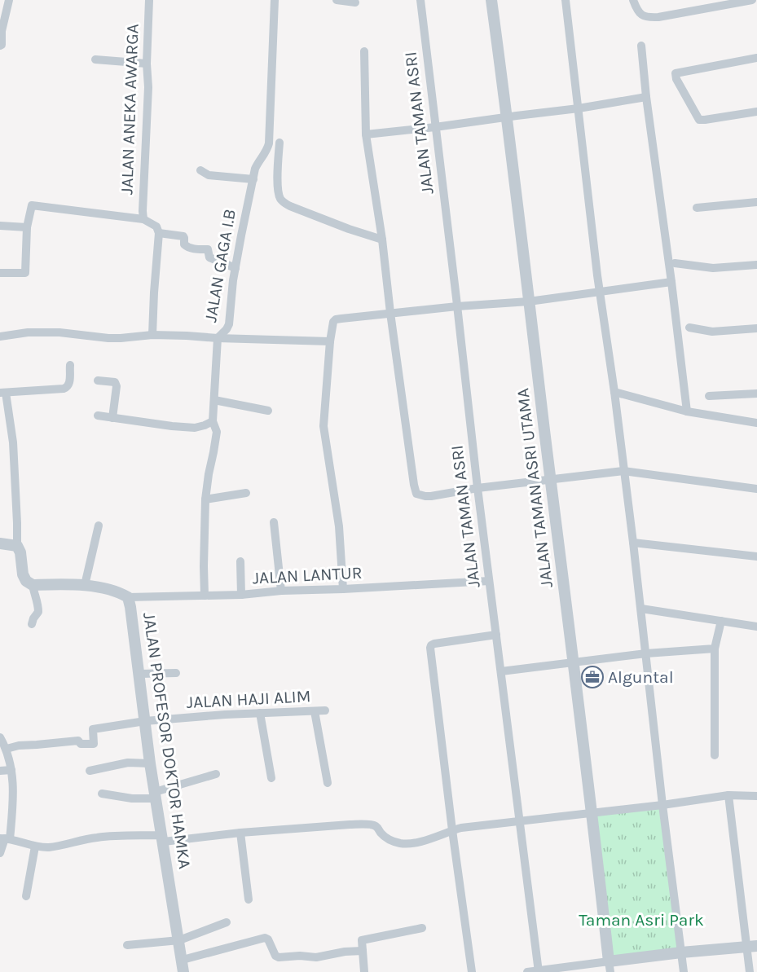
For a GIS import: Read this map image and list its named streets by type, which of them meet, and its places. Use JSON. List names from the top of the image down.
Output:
{
  "streets": {
    "street": [
      "JALAN ANEKA AWARGA",
      "JALAN TAMAN ASRI",
      "JALAN GAGA I.B",
      "JALAN TAMAN ASRI UTAMA",
      "JALAN LANTUR",
      "JALAN HAJI ALIM",
      "JALAN PROFESOR DOKTOR HAMKA"
    ]
  },
  "crossings": [
    ["JALAN TAMAN ASRI", "JALAN LANTUR"],
    ["JALAN GAGA I.B", "JALAN LANTUR"],
    ["JALAN LANTUR", "JALAN PROFESOR DOKTOR HAMKA"],
    ["JALAN HAJI ALIM", "JALAN PROFESOR DOKTOR HAMKA"]
  ],
  "parks": ["Taman Asri Park"],
  "places": {
    "office": ["Alguntal"]
  }
}
